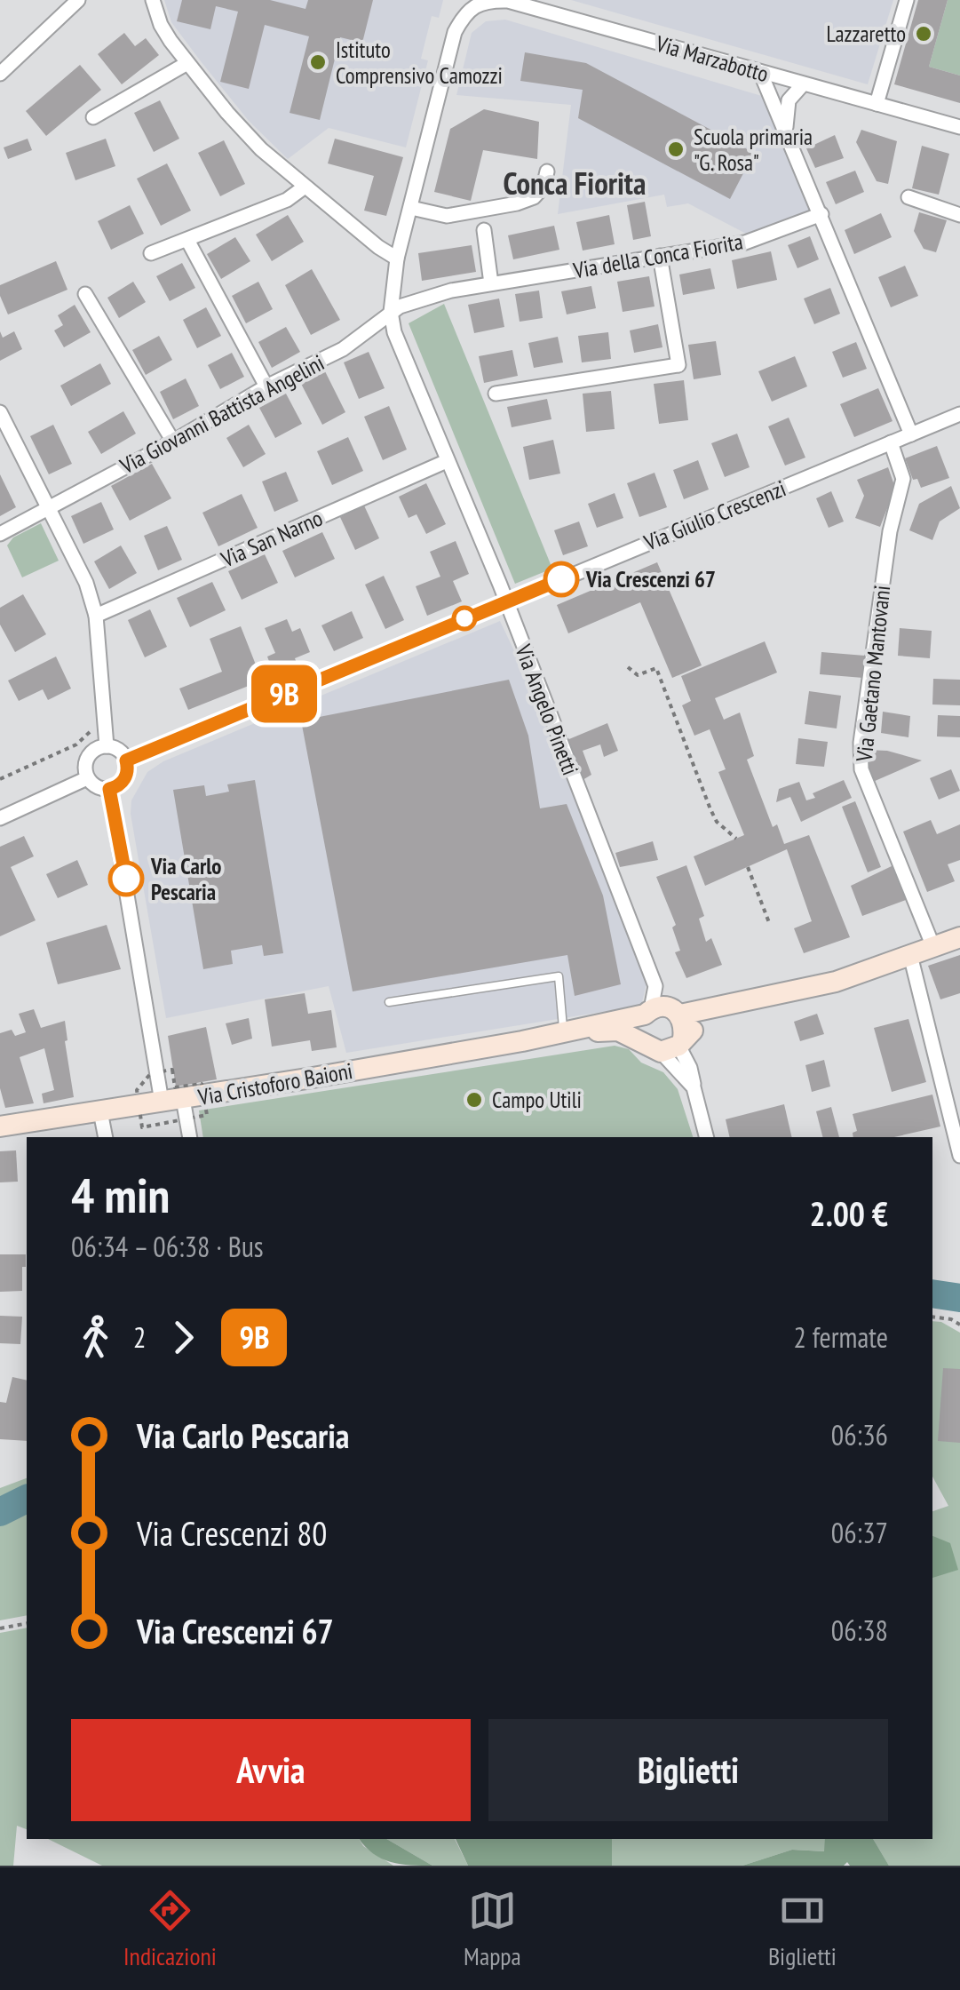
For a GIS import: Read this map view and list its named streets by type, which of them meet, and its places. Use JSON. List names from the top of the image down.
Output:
{
  "streets": {
    "street": [
      "Via Marzabotto",
      "Via della Conca Fiorita",
      "Via Giovanni Battista Angelini",
      "Via Giulio Crescenzi",
      "Via San Narno",
      "Via Gaetano Mantovani",
      "Via Angelo Pinetti",
      "Via Cristoforo Baioni"
    ]
  },
  "crossings": [
    ["Via Marzabotto", "Via Angelo Pinetti"],
    ["Via della Conca Fiorita", "Via Giovanni Battista Angelini"],
    ["Via della Conca Fiorita", "Via Angelo Pinetti"],
    ["Via Giovanni Battista Angelini", "Via Angelo Pinetti"],
    ["Via Giulio Crescenzi", "Via Gaetano Mantovani"],
    ["Via Giulio Crescenzi", "Via Angelo Pinetti"],
    ["Via San Narno", "Via Angelo Pinetti"],
    ["Via Gaetano Mantovani", "Via Cristoforo Baioni"],
    ["Via Angelo Pinetti", "Via Cristoforo Baioni"]
  ],
  "districts": ["Conca Fiorita"],
  "places": [
    "Lazzaretto",
    "Istituto Comprensivo Camozzi",
    "Scuola primaria \"G. Rosa\"",
    "Via Crescenzi 67",
    "Via Carlo Pescaria",
    "Campo Utili"
  ],
  "lines": ["bus line 9B"],
  "page": {
    "on_map": "9B",
    "heading": ["4 min", "06:34 – 06:38 · Bus", "2.00 €"],
    "legs": ["2", "9B", "2 fermate"],
    "list": [
      {
        "name": "Via Carlo Pescaria",
        "value": "06:36"
      },
      {
        "name": "Via Crescenzi 80",
        "value": "06:37"
      },
      {
        "name": "Via Crescenzi 67",
        "value": "06:38"
      }
    ],
    "buttons": ["Avvia", "Biglietti"],
    "tabs": ["Indicazioni", "Mappa", "Biglietti"]
  }
}
